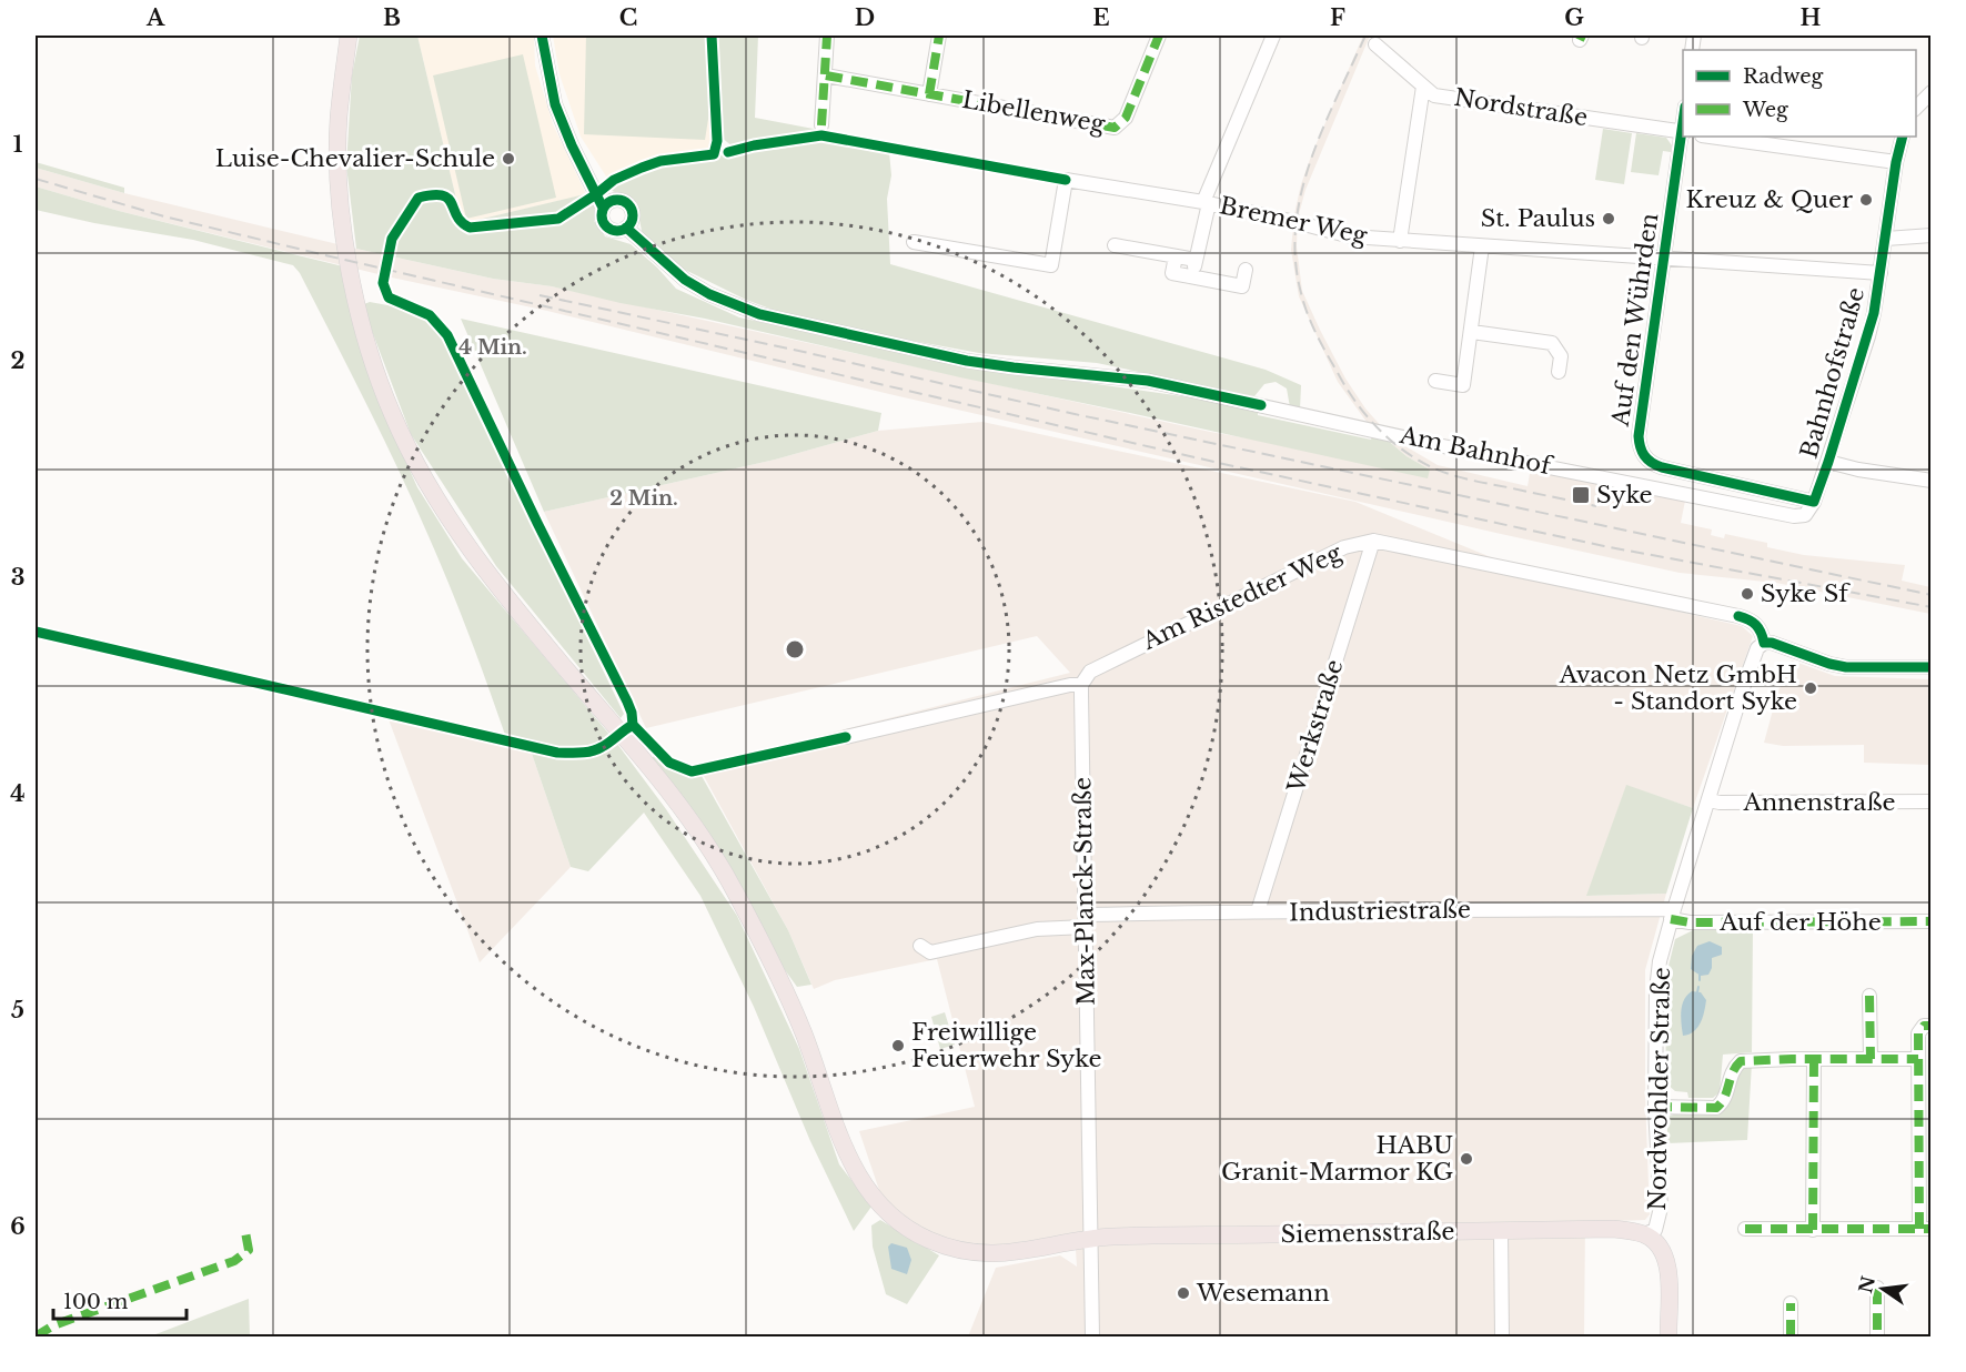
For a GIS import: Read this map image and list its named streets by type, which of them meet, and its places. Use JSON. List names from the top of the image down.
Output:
{
  "streets": {
    "main road": ["Nordwohlder Straße", "Siemensstraße"],
    "street": [
      "Nordstraße",
      "Libellenweg",
      "Bremer Weg",
      "Auf den Wührden",
      "Bahnhofstraße",
      "Am Bahnhof",
      "Am Ristedter Weg",
      "Werkstraße",
      "Annenstraße",
      "Max-Planck-Straße",
      "Industriestraße",
      "Auf der Höhe"
    ]
  },
  "crossings": [
    ["Nordstraße", "Auf den Wührden"],
    ["Bremer Weg", "Auf den Wührden"],
    ["Bremer Weg", "Bahnhofstraße"],
    ["Auf den Wührden", "Bahnhofstraße"],
    ["Bahnhofstraße", "Am Bahnhof"],
    ["Am Ristedter Weg", "Werkstraße"],
    ["Am Ristedter Weg", "Max-Planck-Straße"],
    ["Am Ristedter Weg", "Nordwohlder Straße"],
    ["Werkstraße", "Industriestraße"],
    ["Annenstraße", "Nordwohlder Straße"],
    ["Max-Planck-Straße", "Industriestraße"],
    ["Max-Planck-Straße", "Siemensstraße"],
    ["Industriestraße", "Auf der Höhe"],
    ["Industriestraße", "Nordwohlder Straße"],
    ["Auf der Höhe", "Nordwohlder Straße"],
    ["Nordwohlder Straße", "Siemensstraße"]
  ],
  "places": {
    "other": [
      "Luise-Chevalier-Schule",
      "Kreuz & Quer",
      "St. Paulus",
      "Syke Sf",
      "Avacon Netz GmbH - Standort Syke",
      "Freiwillige Feuerwehr Syke",
      "HABU Granit-Marmor KG",
      "Wesemann"
    ],
    "transit": ["Syke"]
  },
  "legend": ["Radweg", "Weg"],
  "scale_bar": "100 m",
  "north": "left",
  "grid": {
    "columns": [
      "A",
      "B",
      "C",
      "D",
      "E",
      "F",
      "G",
      "H"
    ],
    "rows": [
      "1",
      "2",
      "3",
      "4",
      "5",
      "6"
    ]
  },
  "rings": ["4 Min.", "2 Min."]
}
